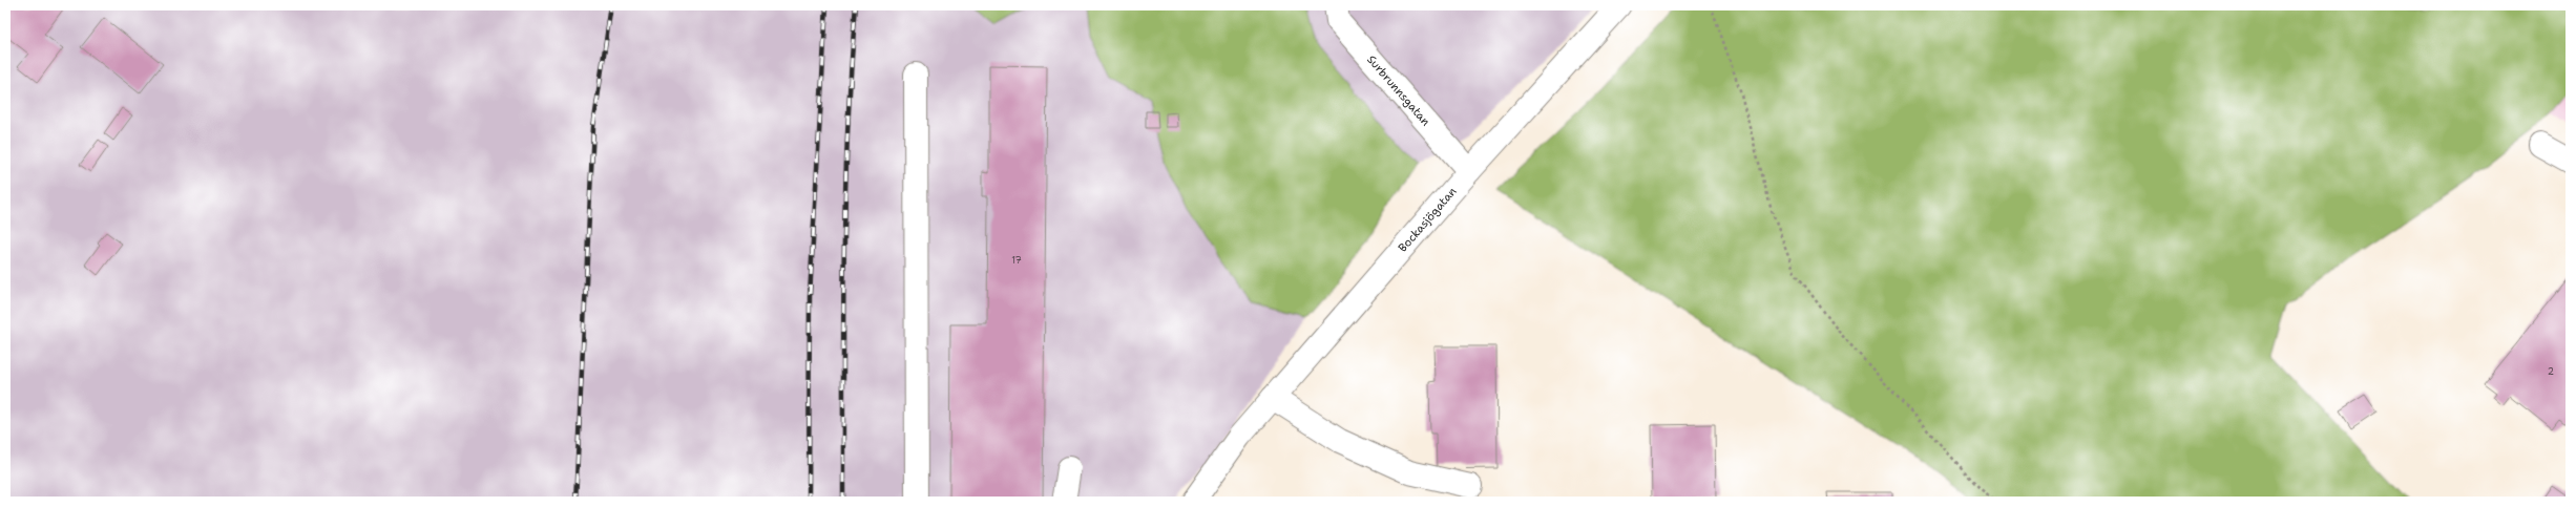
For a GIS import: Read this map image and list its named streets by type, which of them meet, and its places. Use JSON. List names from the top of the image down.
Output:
{
  "streets": {
    "street": ["Surbrunnsgatan", "Bockasjögatan"]
  },
  "crossings": [
    ["Surbrunnsgatan", "Bockasjögatan"]
  ],
  "house_numbers": ["17", "2"]
}
